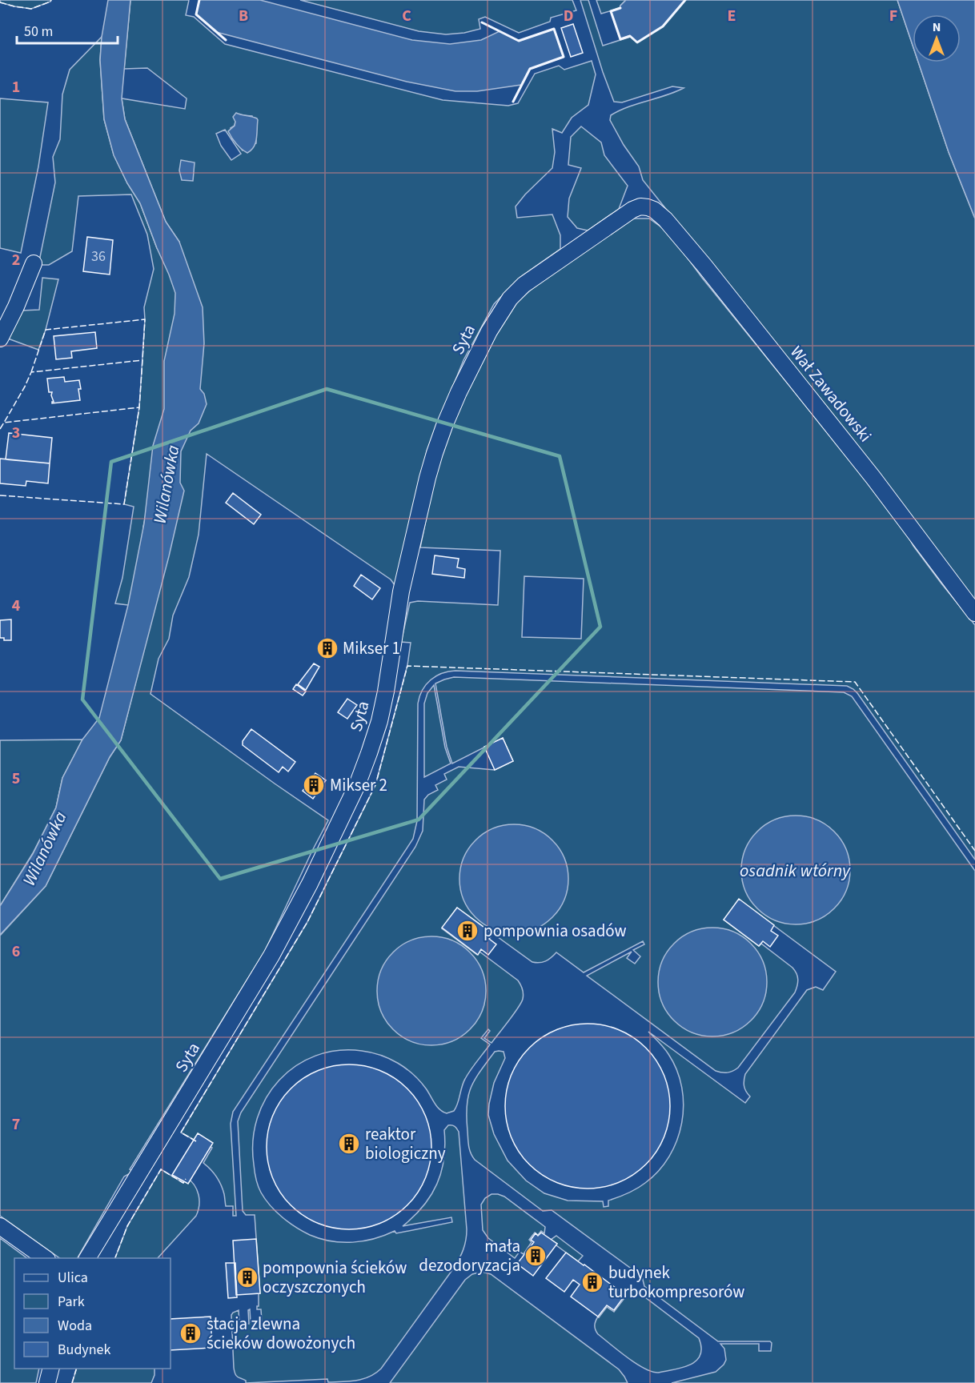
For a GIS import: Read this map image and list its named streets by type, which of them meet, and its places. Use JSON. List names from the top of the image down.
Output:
{
  "streets": {
    "street": ["Syta", "Wał Zawadowski"]
  },
  "crossings": [
    ["Syta", "Wał Zawadowski"]
  ],
  "water": ["Wilanówka", "osadnik wtórny"],
  "places": {
    "building": [
      "Mikser 1",
      "Mikser 2",
      "pompownia osadów",
      "reaktor biologiczny",
      "mała dezodoryzacja",
      "pompownia ścieków oczyszczonych",
      "budynek turbokompresorów",
      "stacja zlewna ścieków dowożonych"
    ]
  },
  "house_numbers": ["36"],
  "legend": [
    "Ulica",
    "Park",
    "Woda",
    "Budynek"
  ],
  "scale_bar": "50 m",
  "north": "top",
  "grid": {
    "columns": [
      "B",
      "C",
      "D",
      "E",
      "F"
    ],
    "rows": [
      "1",
      "2",
      "3",
      "4",
      "5",
      "6",
      "7"
    ]
  }
}
